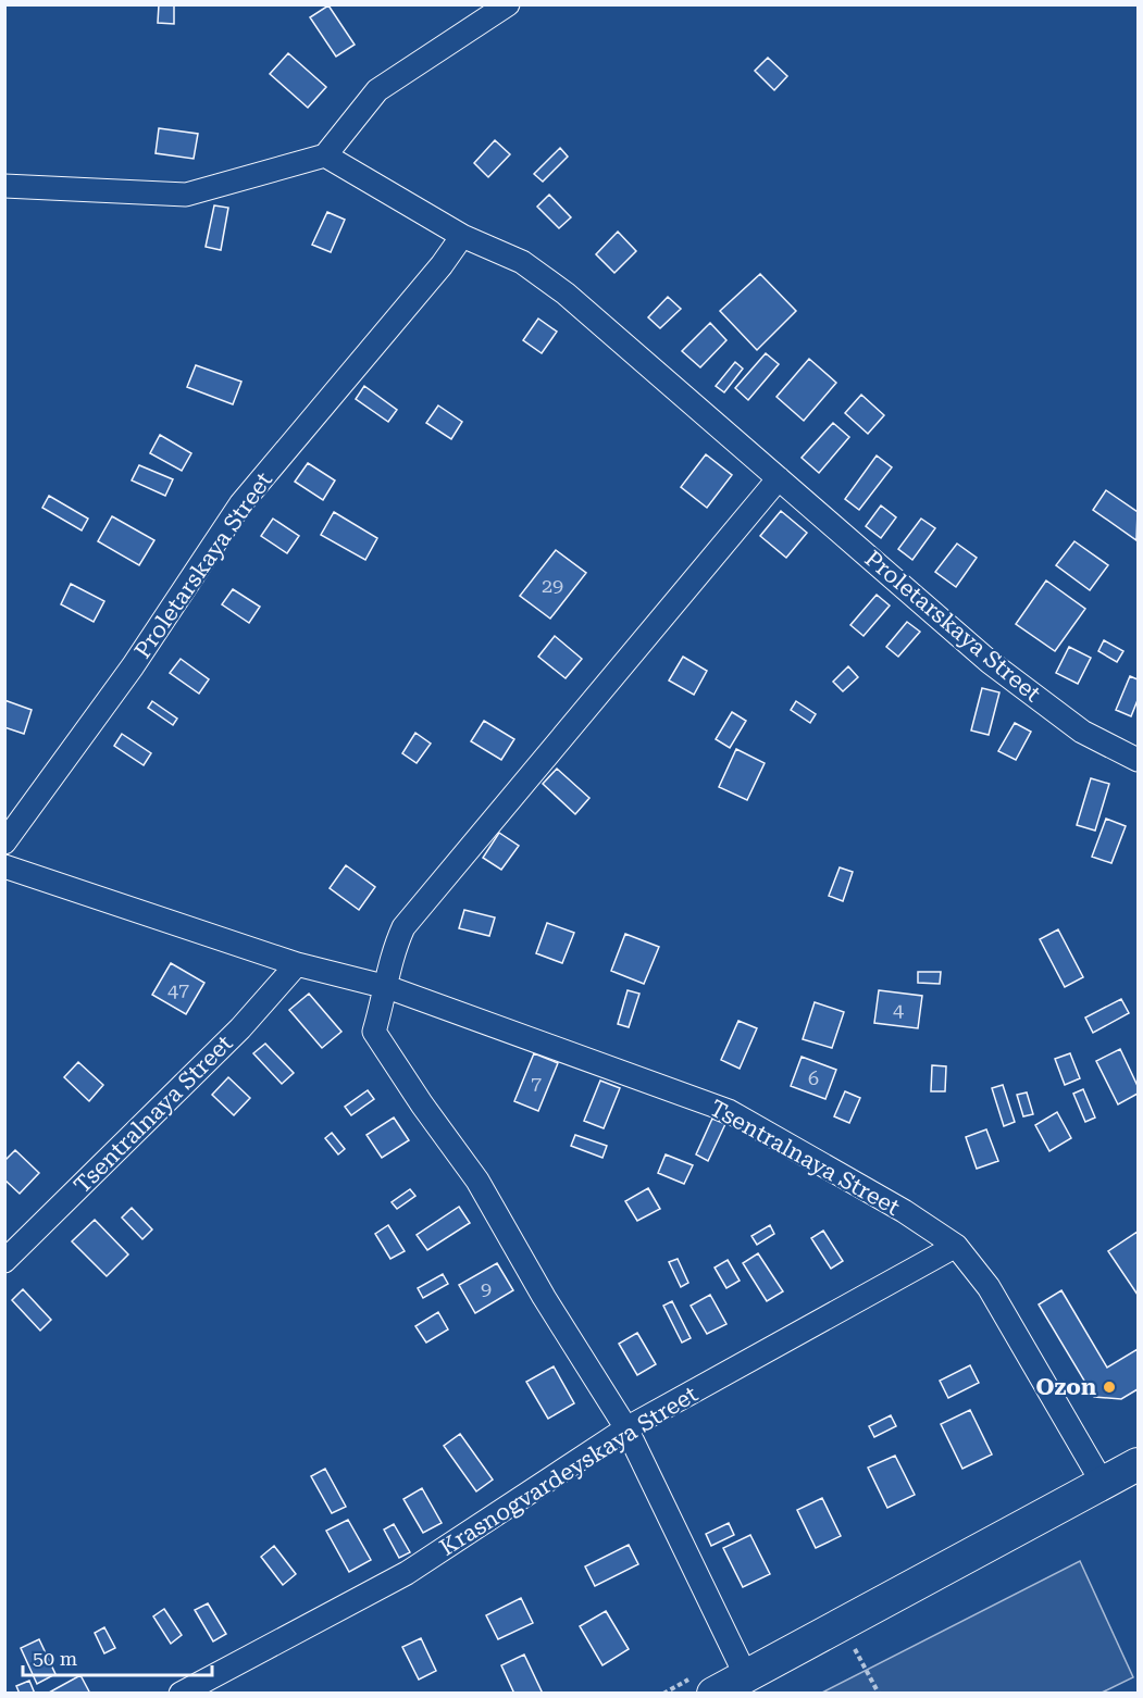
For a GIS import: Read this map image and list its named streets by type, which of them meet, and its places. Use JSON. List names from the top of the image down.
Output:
{
  "streets": {
    "street": ["Proletarskaya Street", "Tsentralnaya Street", "Krasnogvardeyskaya Street"]
  },
  "crossings": [
    ["Tsentralnaya Street", "Krasnogvardeyskaya Street"]
  ],
  "places": ["Ozon"],
  "house_numbers": [
    "29",
    "47",
    "4",
    "6",
    "7",
    "9"
  ],
  "scale_bar": "50 m"
}
